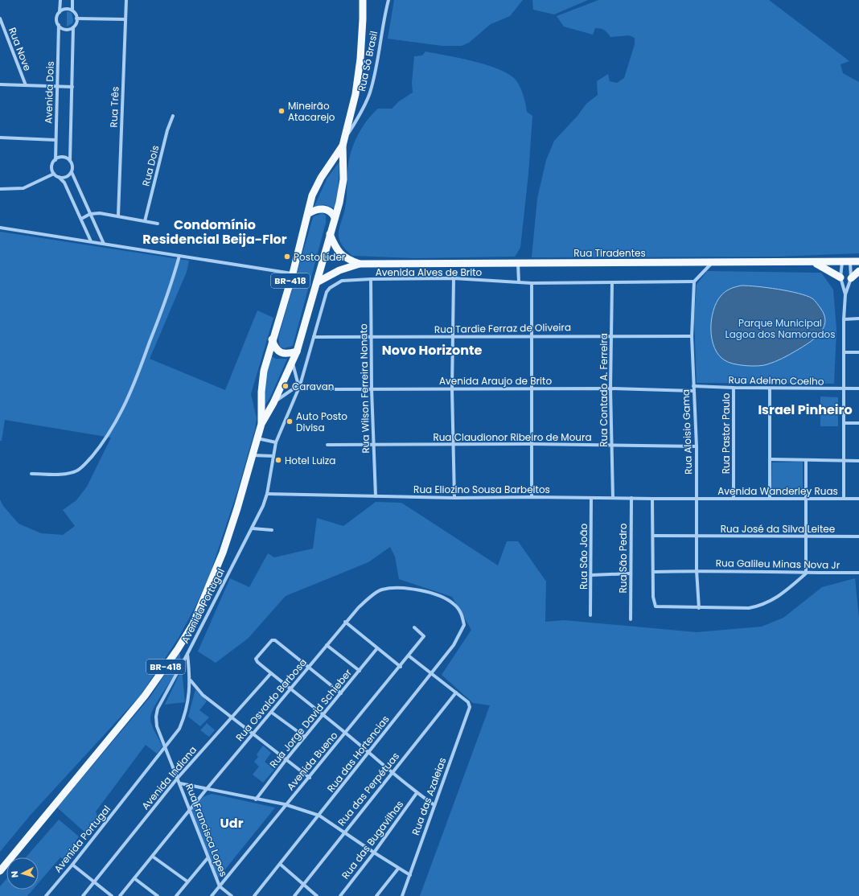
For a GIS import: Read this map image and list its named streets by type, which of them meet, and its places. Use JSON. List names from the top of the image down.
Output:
{
  "streets": {
    "main road": ["Rua Tiradentes", "BR-418"],
    "street": [
      "Rua Nove",
      "Rua Só Brasil",
      "Avenida Dois",
      "Rua Três",
      "Rua Dois",
      "Avenida Alves de Brito",
      "Rua Tardie Ferraz de Oliveira",
      "Avenida Araujo de Brito",
      "Rua Adelmo Coelho",
      "Rua Wilson Ferreira Nonato",
      "Rua Contado A. Ferreira",
      "Rua Aloisio Gama",
      "Rua Pastor Paulo",
      "Rua Claudionor Ribeiro de Moura",
      "Rua Eliozino Sousa Barbeitos",
      "Avenida Wanderley Ruas",
      "Rua José da Silva Leitee",
      "Rua São João",
      "Rua São Pedro",
      "Rua Galileu Minas Nova Jr",
      "Avenida Portugal",
      "Rua Osvaldo Barbosa",
      "Rua Jorge David Schieber",
      "Rua das Hortencias",
      "Avenida Bueno",
      "Avenida Indiana",
      "Rua das Perpétuas",
      "Rua das Azaleias",
      "Rua Francisca Lopes",
      "Rua das Bugavilhas"
    ]
  },
  "crossings": [
    ["Rua Só Brasil", "BR-418"],
    ["Rua Tiradentes", "BR-418"],
    ["Avenida Alves de Brito", "Rua Tardie Ferraz de Oliveira"],
    ["Avenida Alves de Brito", "Avenida Araujo de Brito"],
    ["Avenida Alves de Brito", "Rua Wilson Ferreira Nonato"],
    ["Avenida Alves de Brito", "Rua Contado A. Ferreira"],
    ["Avenida Alves de Brito", "Rua Aloisio Gama"],
    ["Avenida Alves de Brito", "Rua Eliozino Sousa Barbeitos"],
    ["Avenida Alves de Brito", "Avenida Portugal"],
    ["Rua Tardie Ferraz de Oliveira", "Rua Wilson Ferreira Nonato"],
    ["Rua Tardie Ferraz de Oliveira", "Rua Contado A. Ferreira"],
    ["Rua Tardie Ferraz de Oliveira", "Rua Aloisio Gama"],
    ["Avenida Araujo de Brito", "Rua Wilson Ferreira Nonato"],
    ["Avenida Araujo de Brito", "Rua Contado A. Ferreira"],
    ["Avenida Araujo de Brito", "Rua Aloisio Gama"],
    ["Rua Adelmo Coelho", "Rua Aloisio Gama"],
    ["Rua Adelmo Coelho", "Rua Pastor Paulo"],
    ["Rua Wilson Ferreira Nonato", "Rua Claudionor Ribeiro de Moura"],
    ["Rua Wilson Ferreira Nonato", "Rua Eliozino Sousa Barbeitos"],
    ["Rua Contado A. Ferreira", "Rua Claudionor Ribeiro de Moura"],
    ["Rua Contado A. Ferreira", "Rua Eliozino Sousa Barbeitos"],
    ["Rua Aloisio Gama", "Rua Claudionor Ribeiro de Moura"],
    ["Rua Aloisio Gama", "Rua Eliozino Sousa Barbeitos"],
    ["Rua Aloisio Gama", "Avenida Wanderley Ruas"],
    ["Rua Aloisio Gama", "Rua José da Silva Leitee"],
    ["Rua Aloisio Gama", "Rua Galileu Minas Nova Jr"],
    ["Rua Pastor Paulo", "Avenida Wanderley Ruas"],
    ["Rua Eliozino Sousa Barbeitos", "Avenida Wanderley Ruas"],
    ["Rua Eliozino Sousa Barbeitos", "Rua São João"],
    ["Rua Eliozino Sousa Barbeitos", "Rua São Pedro"],
    ["Rua Eliozino Sousa Barbeitos", "Avenida Portugal"],
    ["Avenida Portugal", "Rua Francisca Lopes"],
    ["Rua Osvaldo Barbosa", "Rua das Hortencias"],
    ["Rua Osvaldo Barbosa", "Rua Francisca Lopes"],
    ["Avenida Bueno", "Rua Francisca Lopes"],
    ["Avenida Indiana", "Rua Francisca Lopes"],
    ["Rua das Perpétuas", "Rua das Azaleias"]
  ],
  "districts": [
    "Condomínio Residencial Beija-Flor",
    "Novo Horizonte",
    "Israel Pinheiro",
    "Udr"
  ],
  "parks": ["Parque Municipal Lagoa dos Namorados"],
  "places": [
    "Mineirão Atacarejo",
    "Posto Líder",
    "Caravan",
    "Auto Posto Divisa",
    "Hotel Luiza"
  ],
  "north": "left"
}
